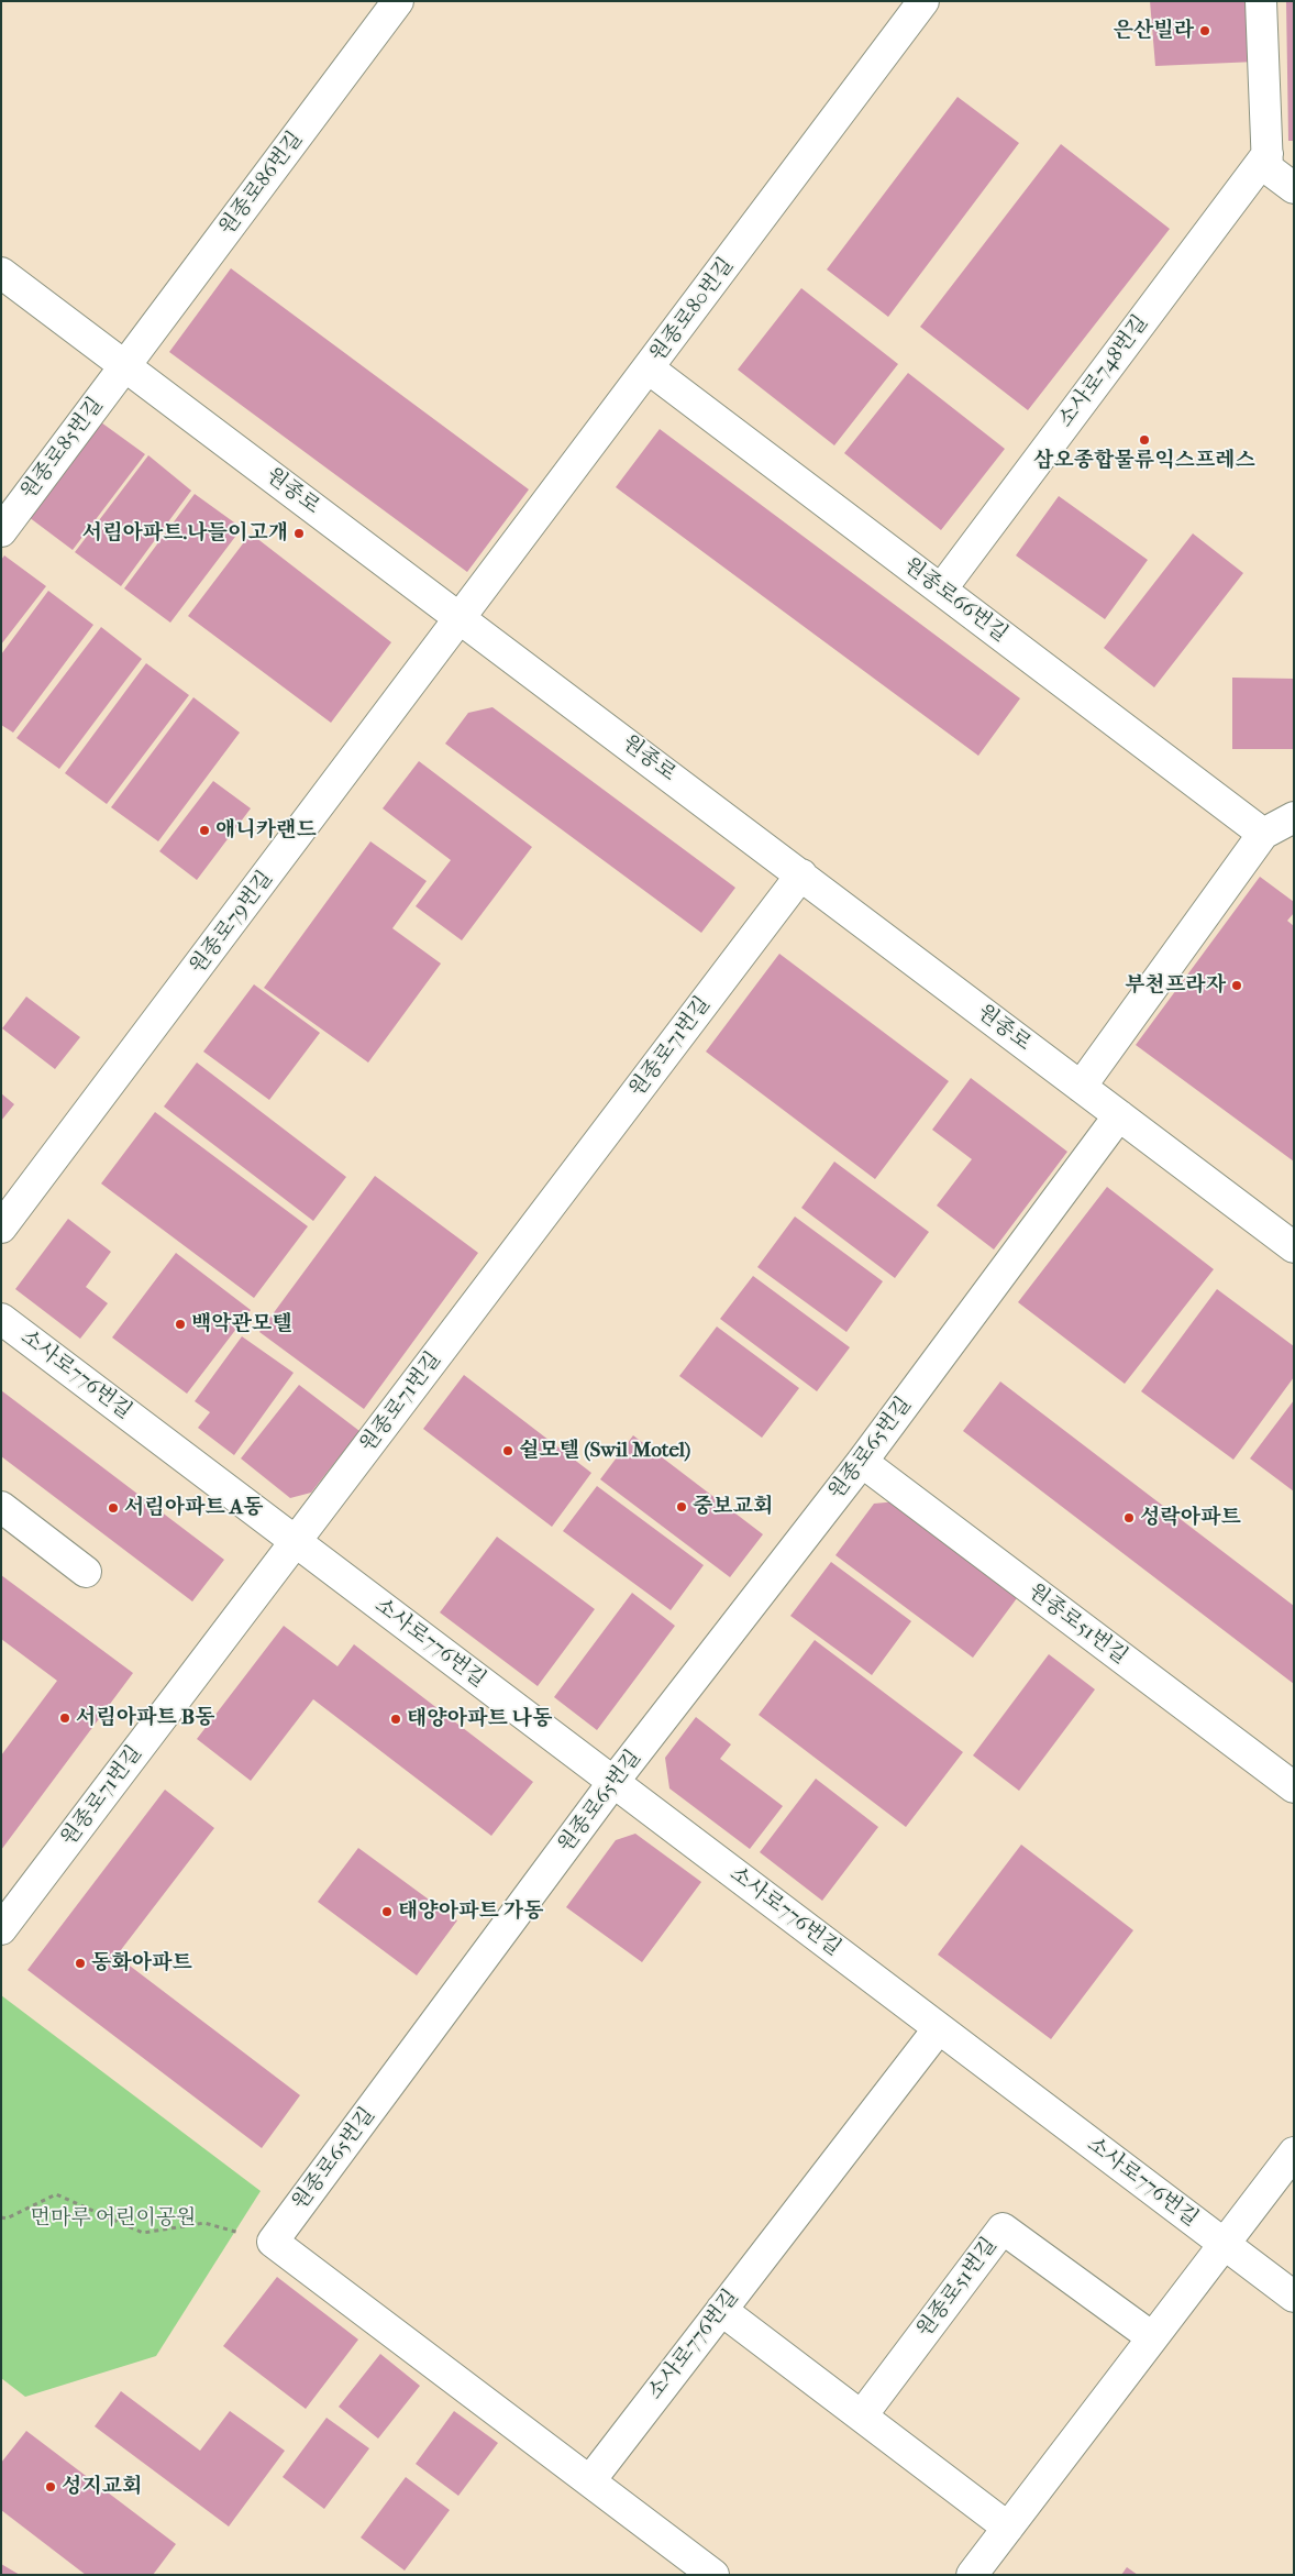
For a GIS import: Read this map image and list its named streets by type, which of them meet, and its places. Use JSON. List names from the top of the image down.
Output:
{
  "streets": {
    "street": [
      "원종로86번길",
      "원종로80번길",
      "소사로748번길",
      "원종로85번길",
      "원종로",
      "원종로66번길",
      "원종로79번길",
      "원종로71번길",
      "소사로776번길",
      "원종로65번길",
      "원종로51번길"
    ]
  },
  "crossings": [
    ["원종로86번길", "원종로85번길"],
    ["원종로86번길", "원종로"],
    ["원종로80번길", "원종로"],
    ["원종로80번길", "원종로66번길"],
    ["원종로80번길", "원종로79번길"],
    ["소사로748번길", "원종로66번길"],
    ["원종로85번길", "원종로"],
    ["원종로", "원종로79번길"],
    ["원종로", "원종로71번길"],
    ["원종로", "원종로65번길"],
    ["원종로71번길", "소사로776번길"],
    ["소사로776번길", "원종로65번길"],
    ["원종로65번길", "원종로51번길"]
  ],
  "parks": ["먼마루 어린이공원"],
  "places": [
    "은산빌라",
    "삼오종합물류익스프레스",
    "서림아파트.나들이고개",
    "애니카랜드",
    "부천프라자",
    "백악관모텔",
    "쉴모텔 (Swil Motel)",
    "중보교회",
    "서림아파트 A동",
    "성락아파트",
    "서림아파트 B동",
    "태양아파트 나동",
    "태양아파트 가동",
    "동화아파트",
    "성지교회"
  ]
}
